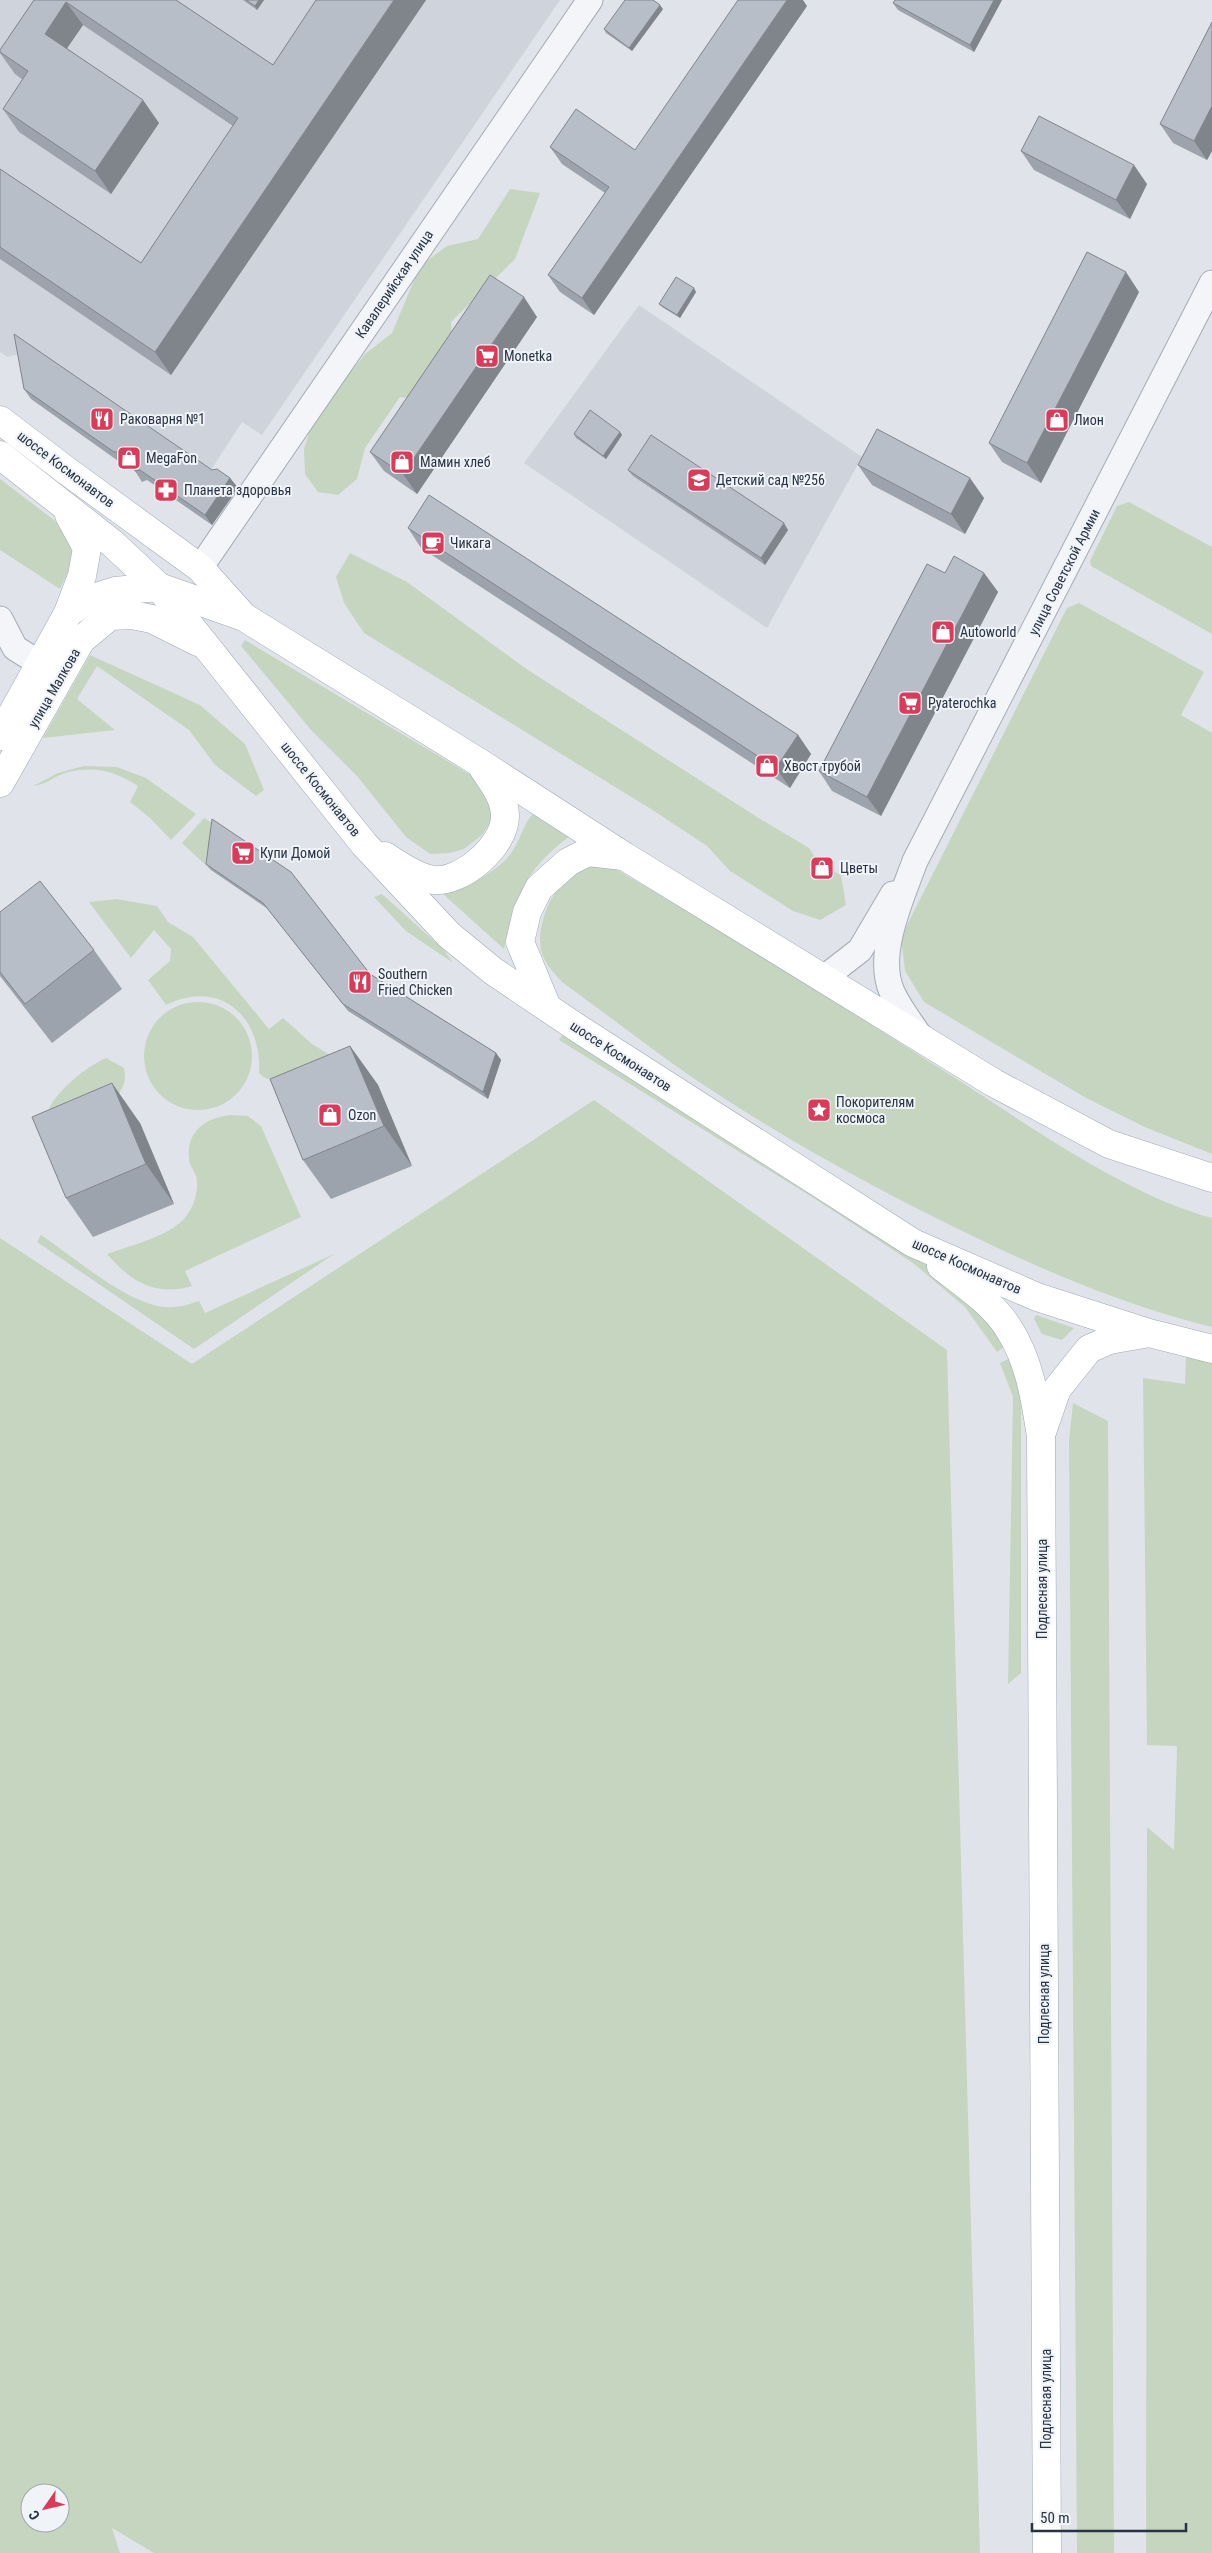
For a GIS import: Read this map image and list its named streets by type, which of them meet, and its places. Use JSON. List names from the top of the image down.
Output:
{
  "streets": {
    "main road": ["шоссе Космонавтов", "улица Малкова", "Подлесная улица"],
    "street": ["Кавалерийская улица", "улица Советской Армии"]
  },
  "crossings": [
    ["Кавалерийская улица", "шоссе Космонавтов"],
    ["шоссе Космонавтов", "улица Советской Армии"],
    ["шоссе Космонавтов", "улица Малкова"]
  ],
  "places": {
    "supermarket": ["Monetka", "Pyaterochka", "Купи Домой"],
    "restaurant": ["Раковарня №1", "Southern Fried Chicken"],
    "shop": [
      "Лион",
      "MegaFon",
      "Мамин хлеб",
      "Autoworld",
      "Хвост трубой",
      "Цветы",
      "Ozon"
    ],
    "school or university": ["Детский сад №256"],
    "pharmacy": ["Планета здоровья"],
    "cafe": ["Чикага"],
    "place": ["Покорителям космоса"]
  },
  "scale_bar": "50 m",
  "north": "bottom left"
}
